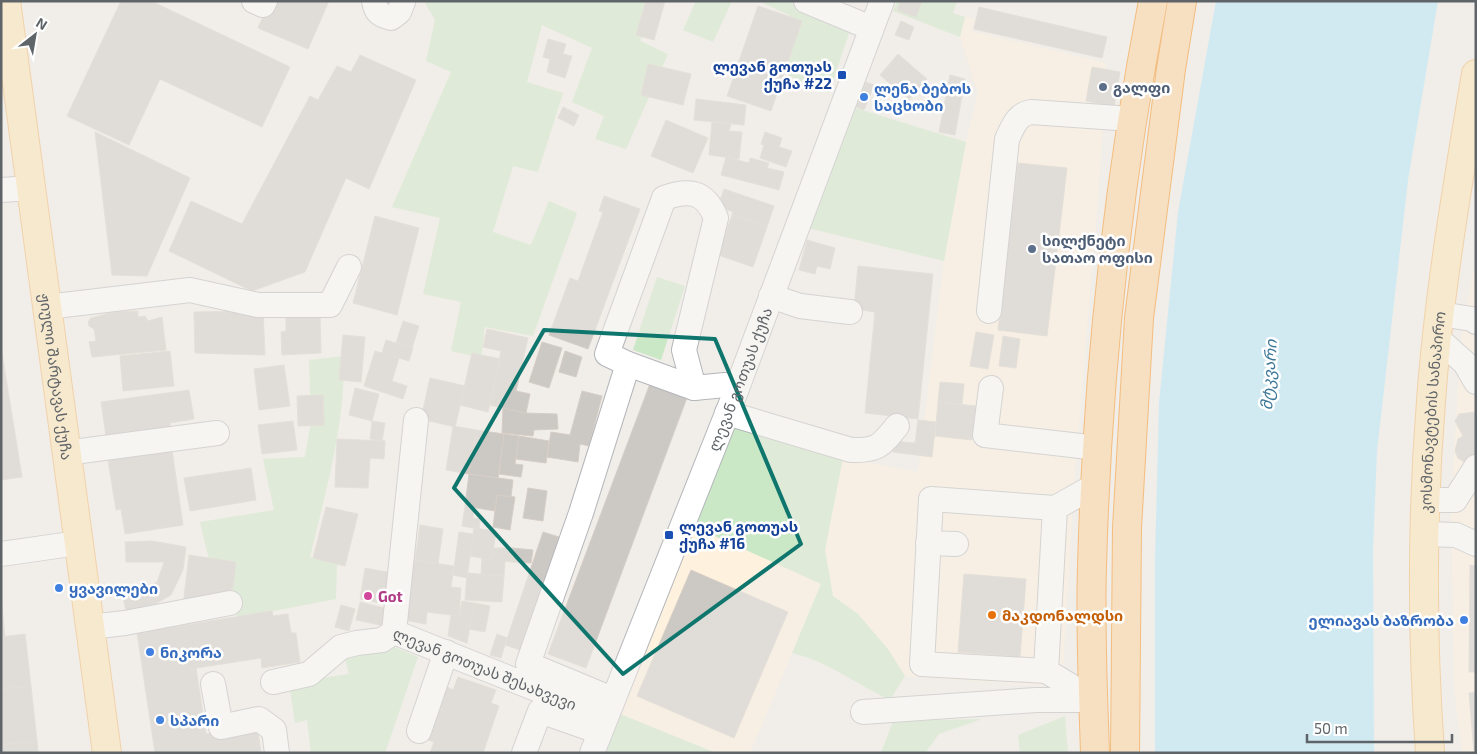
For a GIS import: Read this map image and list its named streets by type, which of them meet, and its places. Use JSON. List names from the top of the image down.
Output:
{
  "streets": {
    "main road": ["ჟიული შარტავას ქუჩა", "კოსმონავტების სანაპირო"],
    "street": ["ლევან გოთუას ქუჩა", "ლევან გოთუას შესახვევი"]
  },
  "crossings": [
    ["ლევან გოთუას ქუჩა", "ლევან გოთუას შესახვევი"]
  ],
  "water": ["მტკვარი"],
  "places": {
    "transit": ["ლევან გოთუას ქუჩა #22", "ლევან გოთუას ქუჩა #16"],
    "other": [
      "გალფი",
      "ლენა ბებოს საცხობი",
      "სილქნეტი სათაო ოფისი",
      "ყვავილები",
      "Got",
      "მაკდონალდსი",
      "ელიავას ბაზრობა",
      "ნიკორა",
      "სპარი"
    ]
  },
  "scale_bar": "50 m",
  "north": "top right"
}
